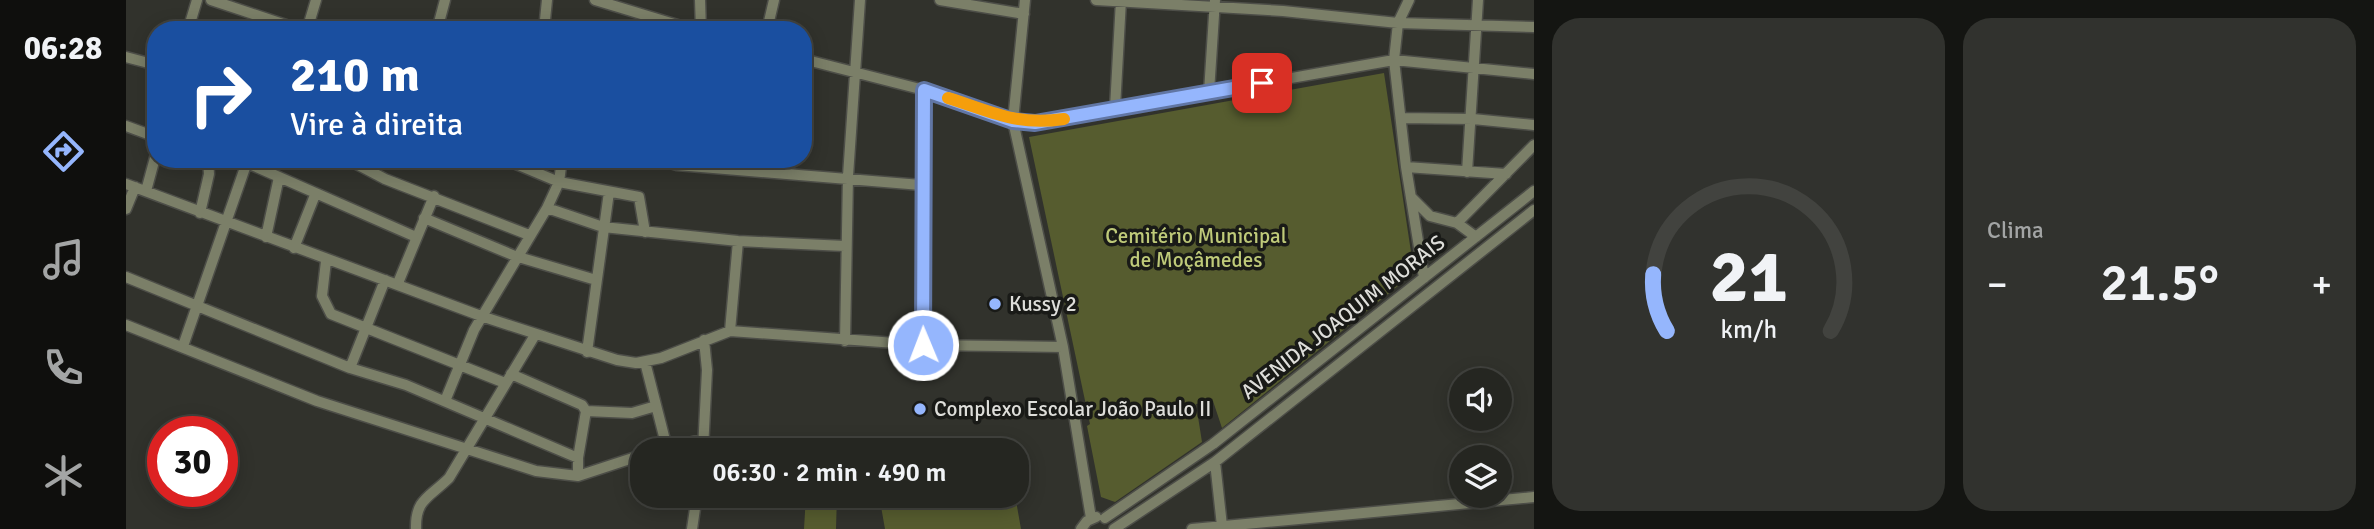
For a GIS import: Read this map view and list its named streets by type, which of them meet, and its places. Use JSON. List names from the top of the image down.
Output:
{
  "streets": {
    "street": ["AVENIDA JOAQUIM MORAIS"]
  },
  "parks": ["Cemitério Municipal de Moçâmedes"],
  "places": ["Kussy 2", "Complexo Escolar João Paulo II"],
  "page": {
    "tabs": "06:28",
    "tile": "Clima",
    "turn": ["210 m", "Vire à direita"],
    "heat": ["−", "21.5°", "+"],
    "limit": "30",
    "trip": "06:30 · 2 min · 490 m",
    "gauge": ["21", "km/h"]
  }
}
